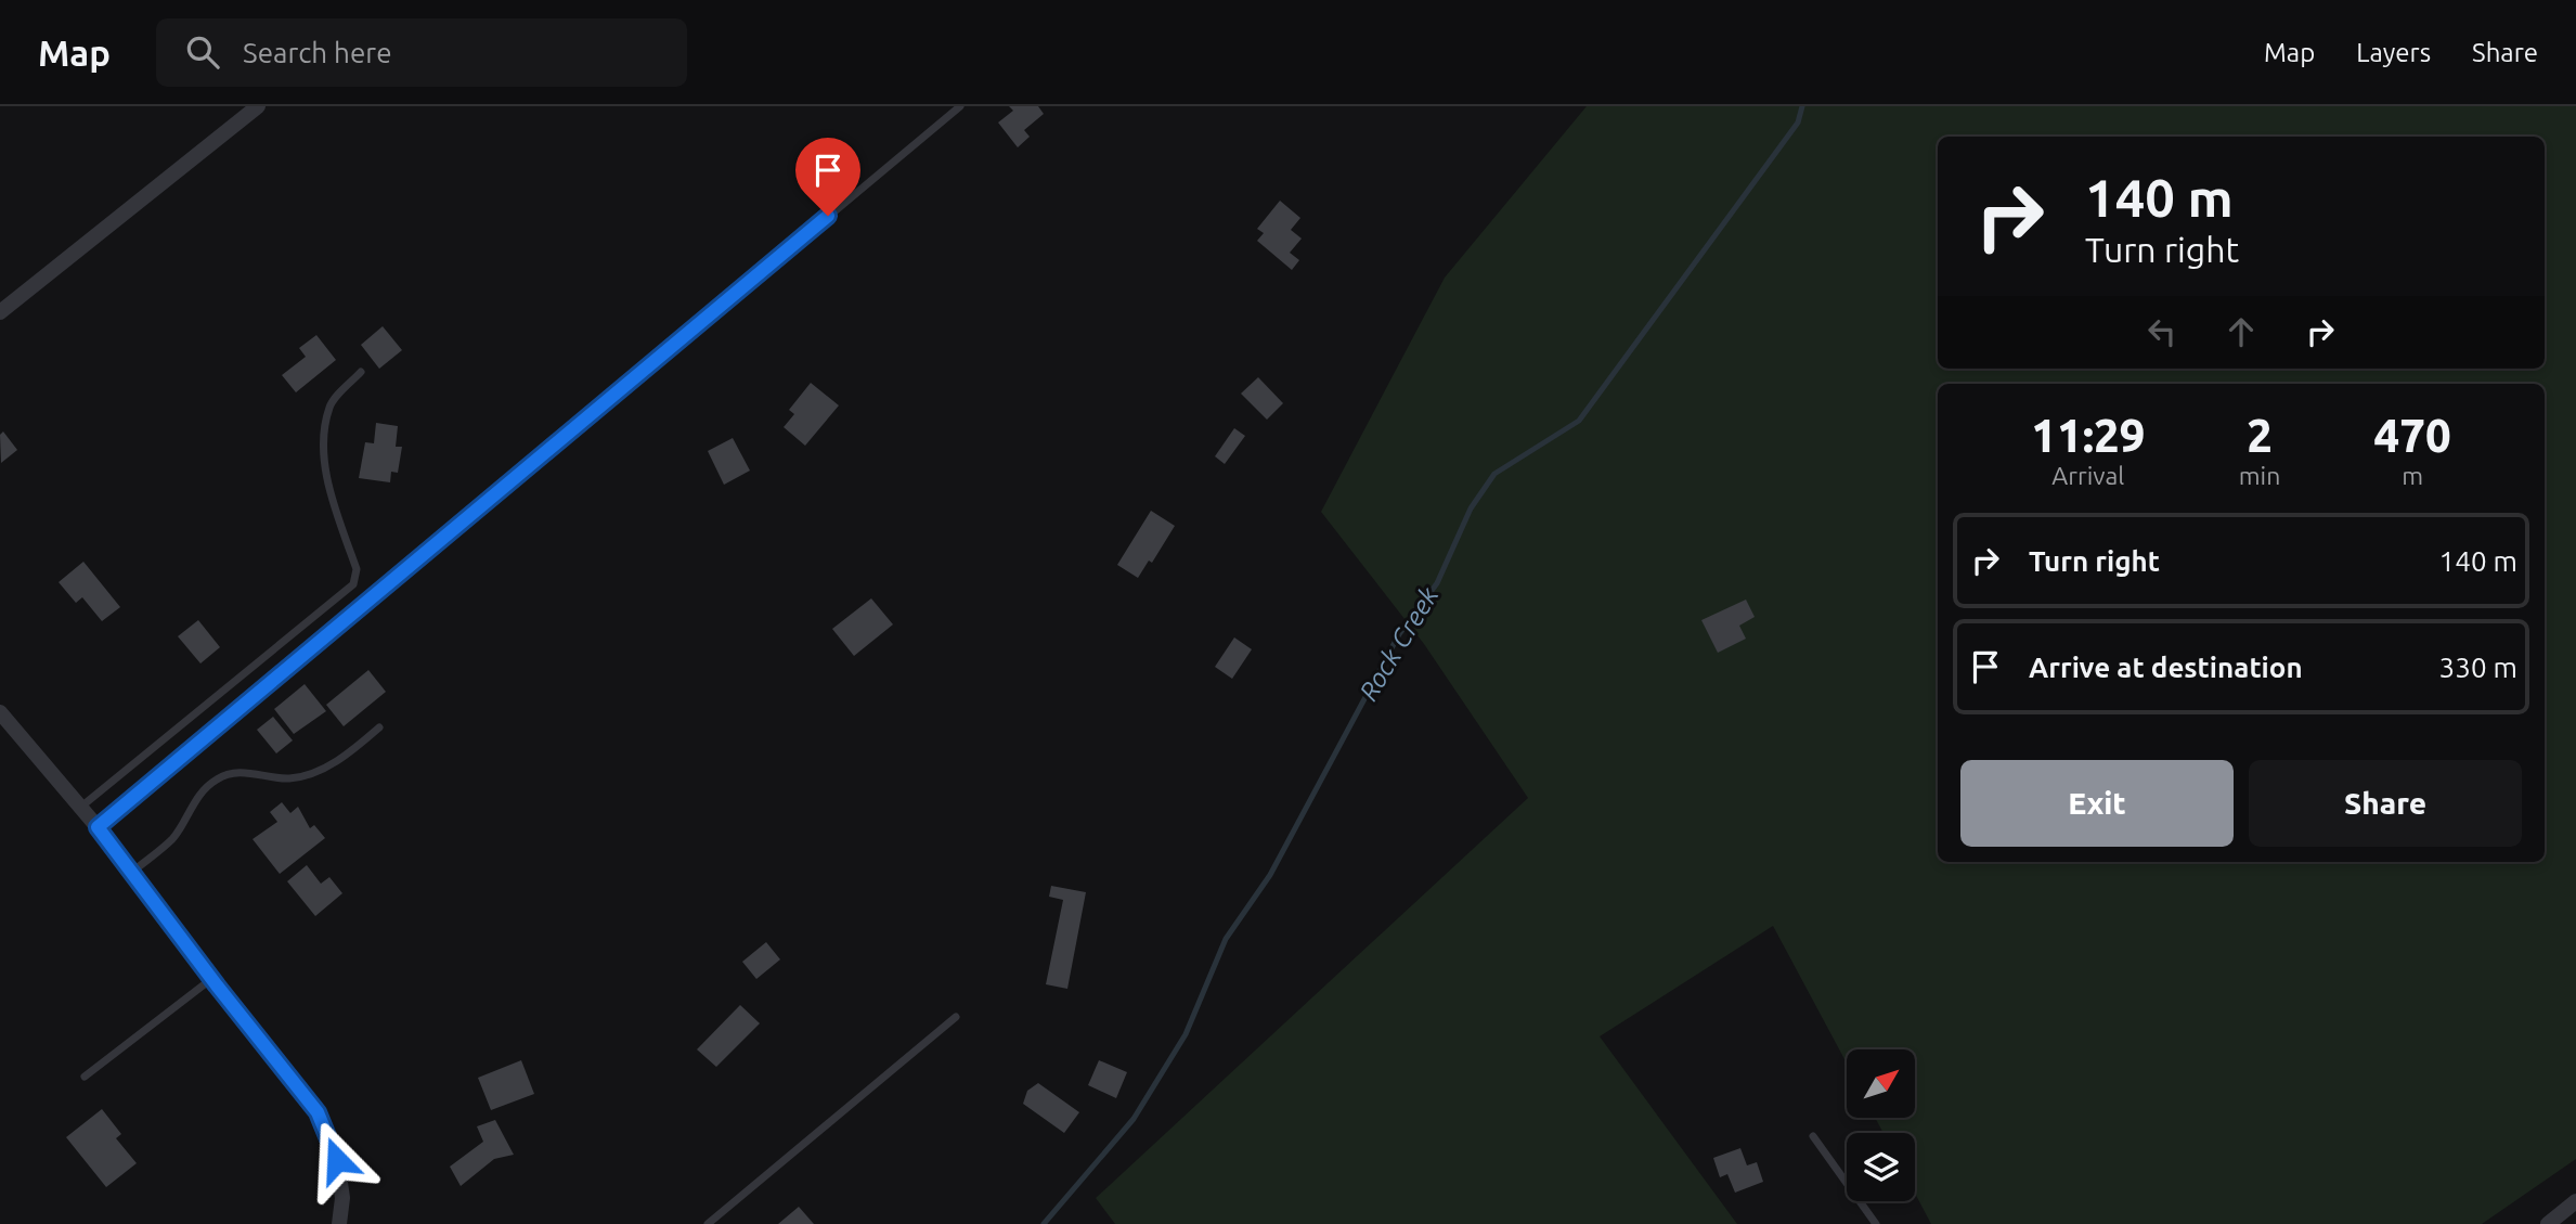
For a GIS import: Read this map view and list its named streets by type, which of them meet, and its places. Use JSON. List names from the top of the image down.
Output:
{
  "water": ["Rock Creek"],
  "north": "top right",
  "page": {
    "header": "Map",
    "search": "Search here",
    "nav": ["Map", "Layers", "Share"],
    "turn": ["140 m", "Turn right"],
    "eta": [
      "11:29",
      "Arrival",
      "2",
      "min",
      "470",
      "m"
    ],
    "list": [
      {
        "name": "Turn right",
        "value": "140 m"
      },
      {
        "name": "Arrive at destination",
        "value": "330 m"
      }
    ],
    "buttons": ["Exit", "Share"]
  }
}
